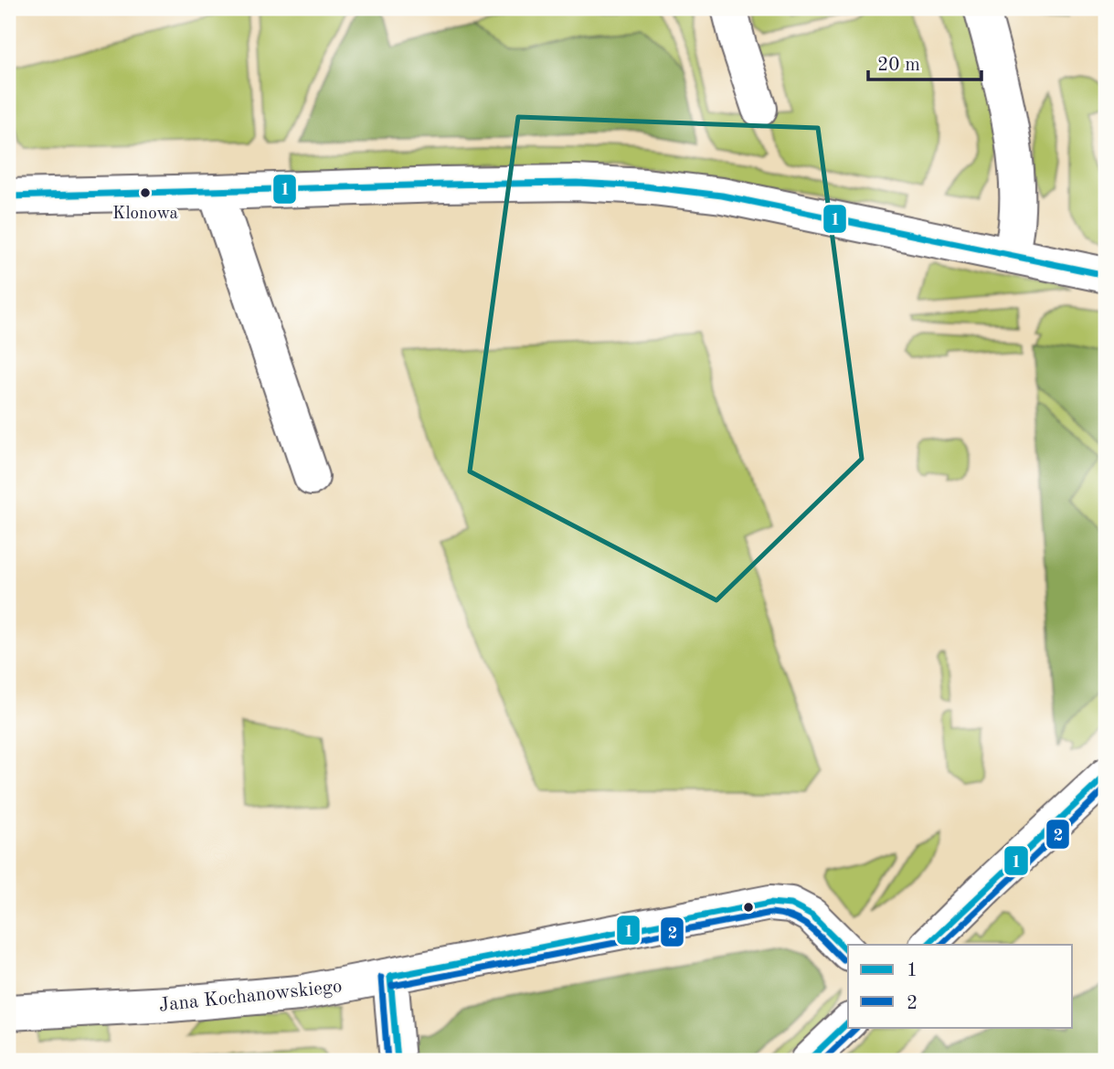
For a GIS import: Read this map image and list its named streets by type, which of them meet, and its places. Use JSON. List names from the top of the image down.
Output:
{
  "streets": {
    "street": ["Jana Kochanowskiego"]
  },
  "places": ["Klonowa"],
  "lines": ["transit line 1", "transit line 2"],
  "legend": ["1", "2"],
  "scale_bar": "20 m"
}
